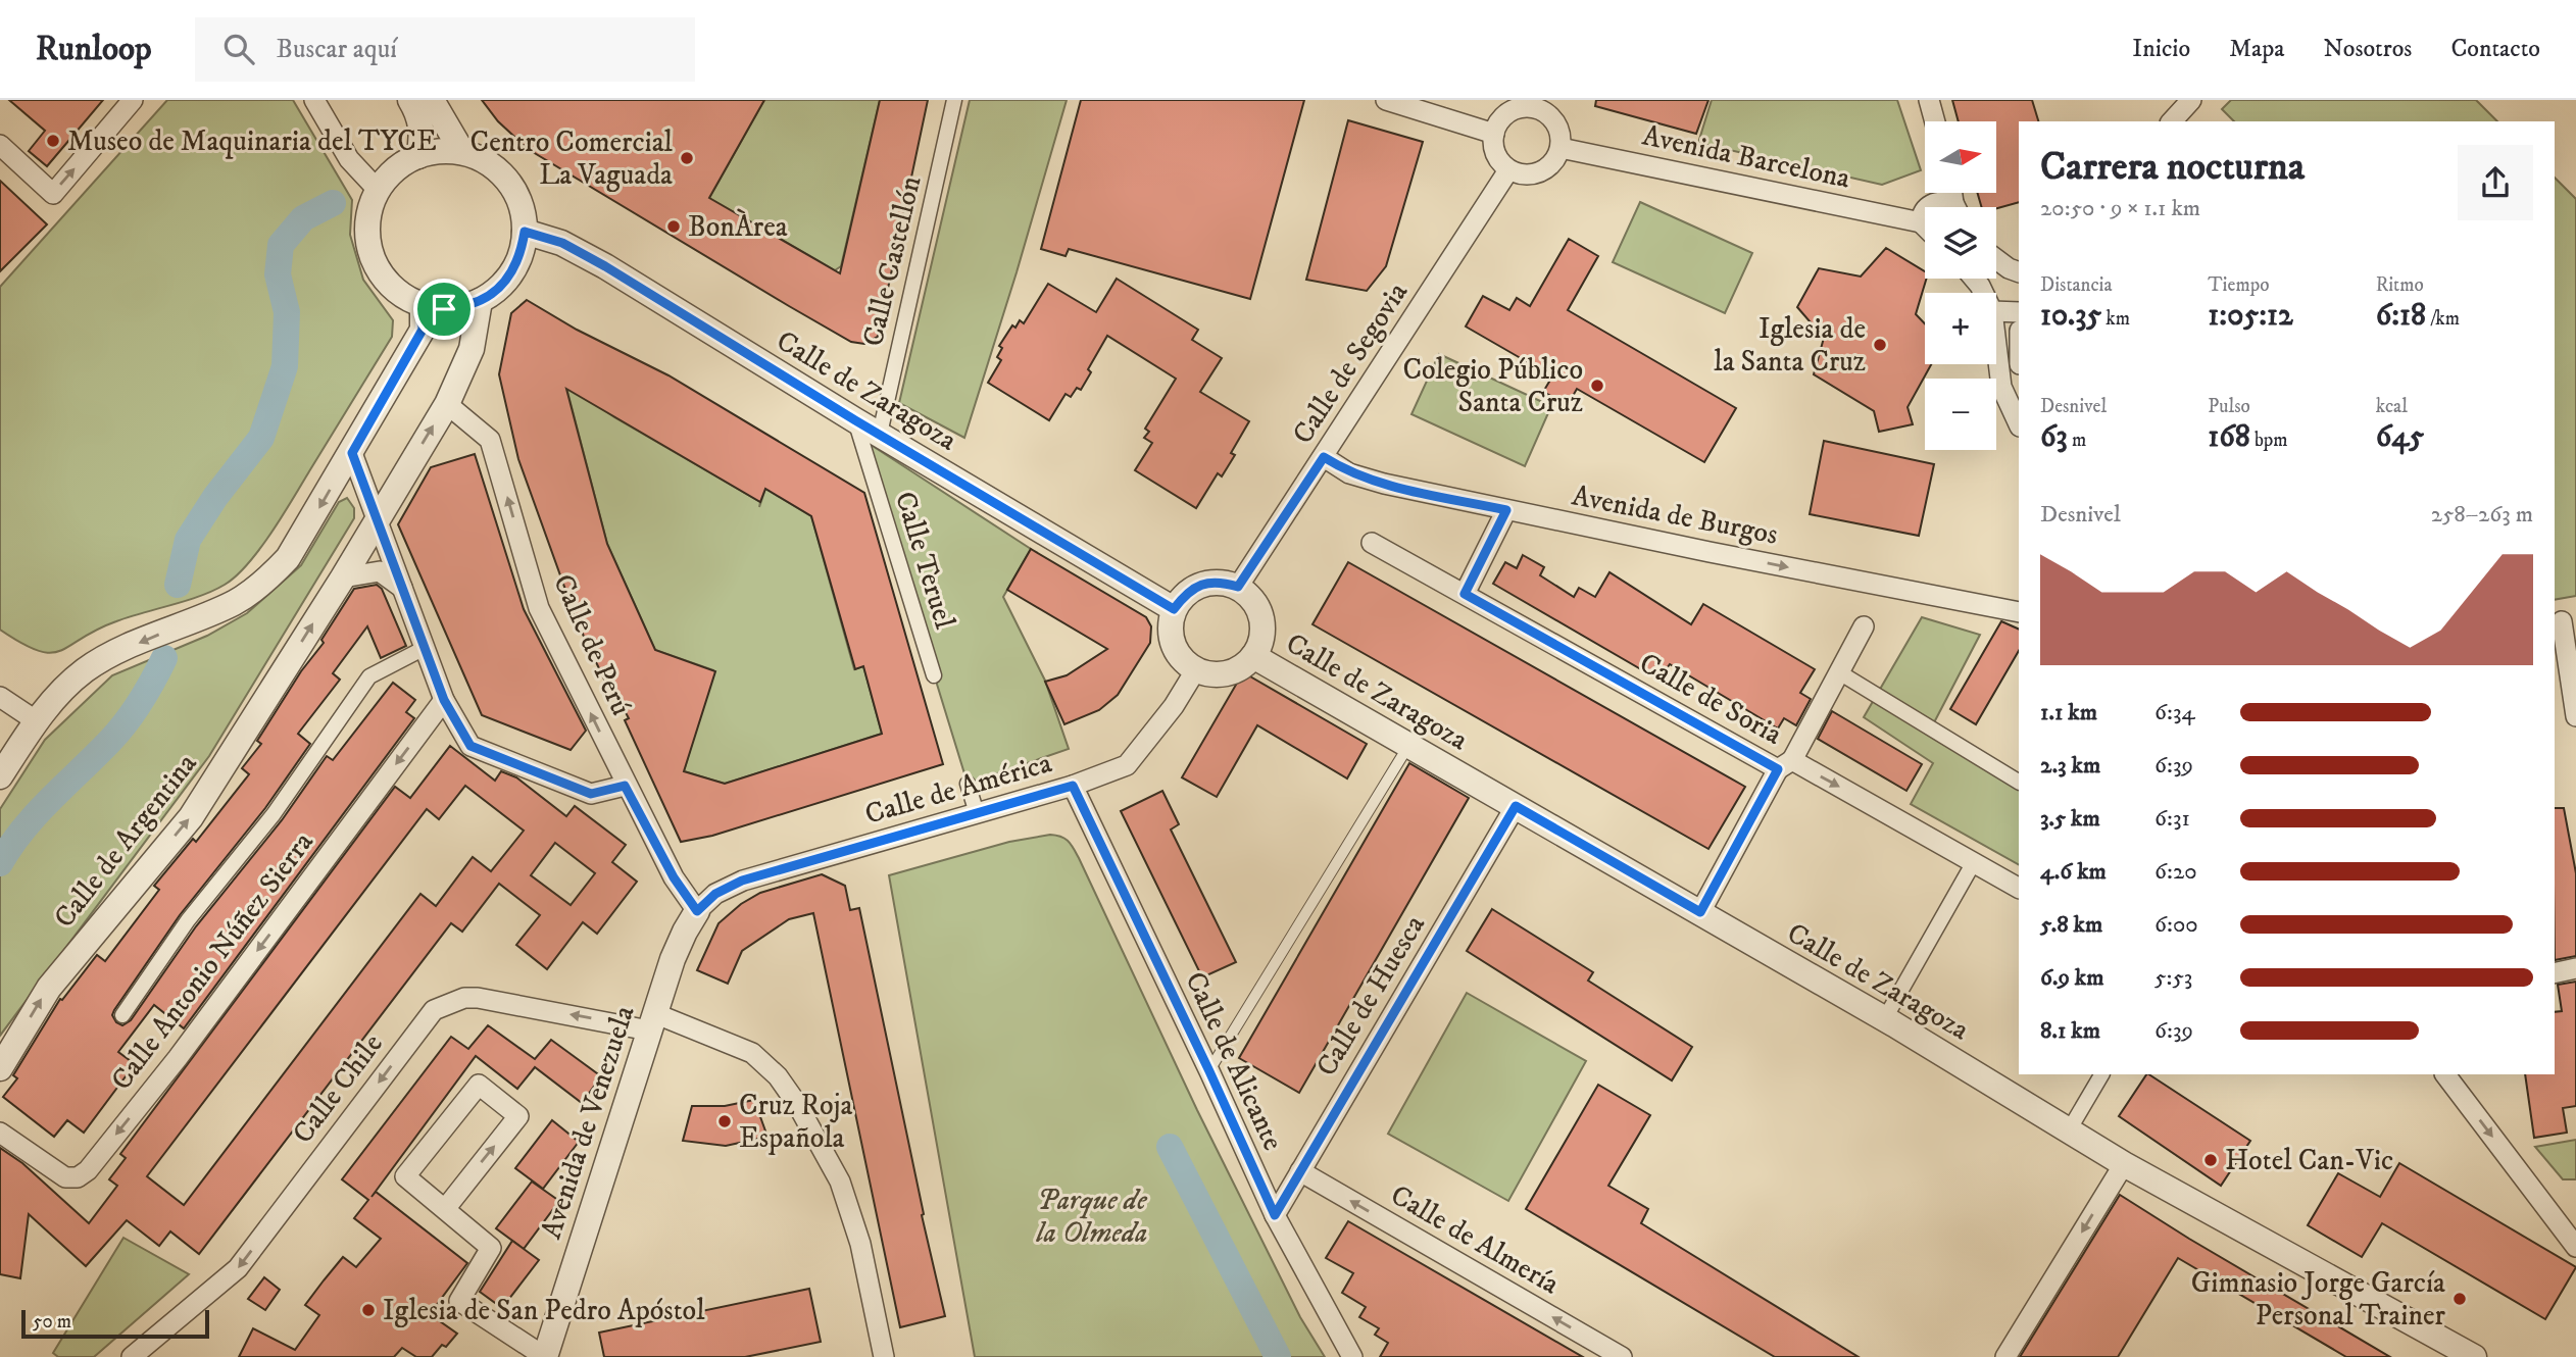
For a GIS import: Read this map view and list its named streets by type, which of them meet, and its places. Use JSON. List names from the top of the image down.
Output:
{
  "streets": {
    "street": [
      "Avenida Barcelona",
      "Calle Castellón",
      "Calle de Segovia",
      "Calle de Zaragoza",
      "Avenida de Burgos",
      "Calle Teruel",
      "Calle de Perú",
      "Calle de Soria",
      "Calle de América",
      "Calle de Argentina",
      "Calle Antonio Núñez Sierra",
      "Calle de Huesca",
      "Calle de Alicante",
      "Calle Chile",
      "Avenida de Venezuela",
      "Calle de Almería"
    ]
  },
  "crossings": [
    ["Avenida Barcelona", "Calle de Segovia"],
    ["Calle Castellón", "Calle de Zaragoza"],
    ["Calle de Segovia", "Calle de Zaragoza"],
    ["Calle de Segovia", "Avenida de Burgos"],
    ["Calle de Segovia", "Calle de América"],
    ["Calle de Zaragoza", "Calle Teruel"],
    ["Calle de Zaragoza", "Calle de América"],
    ["Calle de Zaragoza", "Calle de Argentina"],
    ["Calle de Zaragoza", "Calle de Huesca"],
    ["Calle de Perú", "Calle de América"],
    ["Calle de Perú", "Calle de Argentina"],
    ["Calle de Perú", "Avenida de Venezuela"],
    ["Calle de América", "Calle de Alicante"],
    ["Calle de América", "Avenida de Venezuela"],
    ["Calle de Huesca", "Calle de Alicante"],
    ["Calle de Huesca", "Calle de Almería"],
    ["Calle Chile", "Avenida de Venezuela"]
  ],
  "one_way": ["Calle Chile", "Calle de Almería"],
  "parks": ["Parque de la Olmeda"],
  "places": [
    "Museo de Maquinaria del TYCE",
    "Centro Comercial La Vaguada",
    "BonÀrea",
    "Iglesia de la Santa Cruz",
    "Colegio Público Santa Cruz",
    "Cruz Roja Española",
    "Hotel Can-Vic",
    "Gimnasio Jorge García Personal Trainer",
    "Iglesia de San Pedro Apóstol"
  ],
  "scale_bar": "50 m",
  "north": "right",
  "page": {
    "header": "Runloop",
    "search": "Buscar aquí",
    "nav": [
      "Inicio",
      "Mapa",
      "Nosotros",
      "Contacto"
    ],
    "map_buttons": ["+", "−"],
    "heading": ["Carrera nocturna", "20:50 · 9 × 1.1 km"],
    "stats": [
      ["Distancia", "10.35 km"],
      ["Tiempo", "1:05:12"],
      ["Ritmo", "6:18 /km"],
      ["Desnivel", "63 m"],
      ["Pulso", "168 bpm"],
      ["kcal", "645"]
    ],
    "chart": ["Desnivel", "258–263 m"],
    "list": [
      {
        "name": "1.1 km",
        "note": "6:34"
      },
      {
        "name": "2.3 km",
        "note": "6:39"
      },
      {
        "name": "3.5 km",
        "note": "6:31"
      },
      {
        "name": "4.6 km",
        "note": "6:20"
      },
      {
        "name": "5.8 km",
        "note": "6:00"
      },
      {
        "name": "6.9 km",
        "note": "5:53"
      },
      {
        "name": "8.1 km",
        "note": "6:39"
      }
    ],
    "scale": "50 m"
  }
}
